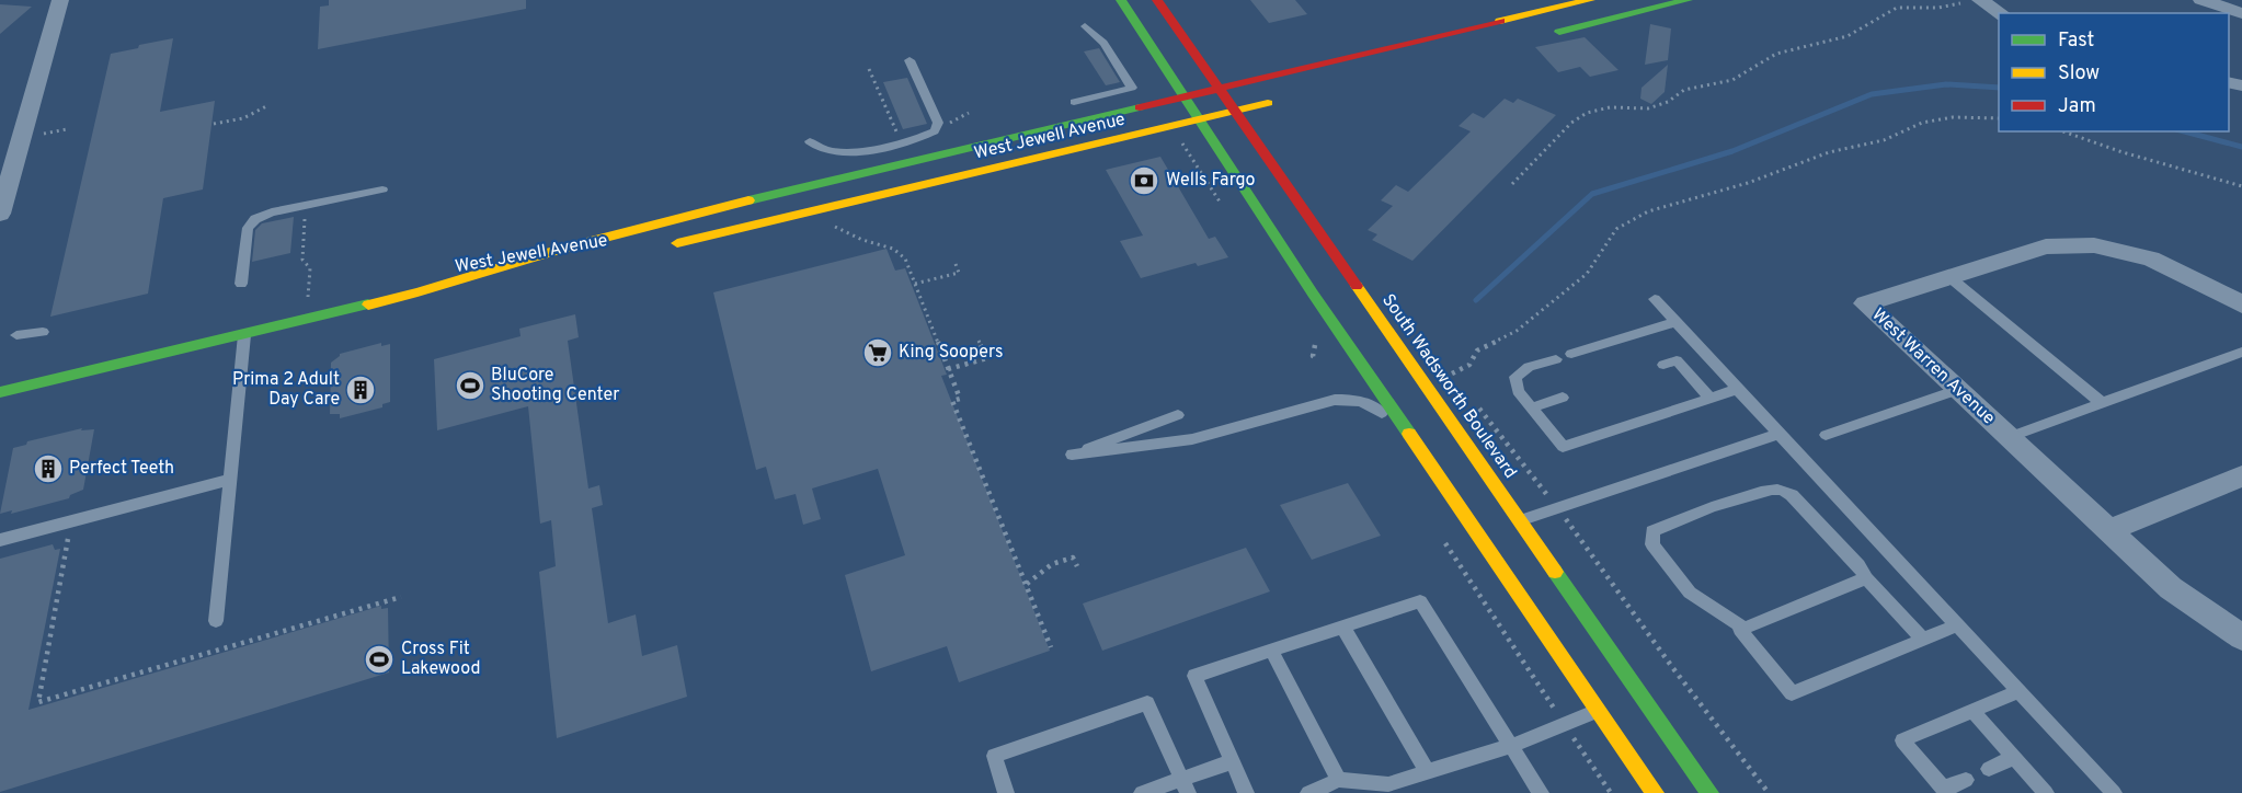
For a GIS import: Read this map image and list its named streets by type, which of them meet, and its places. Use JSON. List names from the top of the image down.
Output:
{
  "streets": {
    "main road": ["West Jewell Avenue", "South Wadsworth Boulevard"],
    "street": ["West Warren Avenue"]
  },
  "crossings": [
    ["West Jewell Avenue", "South Wadsworth Boulevard"]
  ],
  "places": {
    "bank": ["Wells Fargo"],
    "supermarket": ["King Soopers"],
    "sports": ["BluCore Shooting Center", "Cross Fit Lakewood"],
    "building": ["Prima 2 Adult Day Care", "Perfect Teeth"]
  },
  "legend": ["Fast", "Slow", "Jam"]
}
